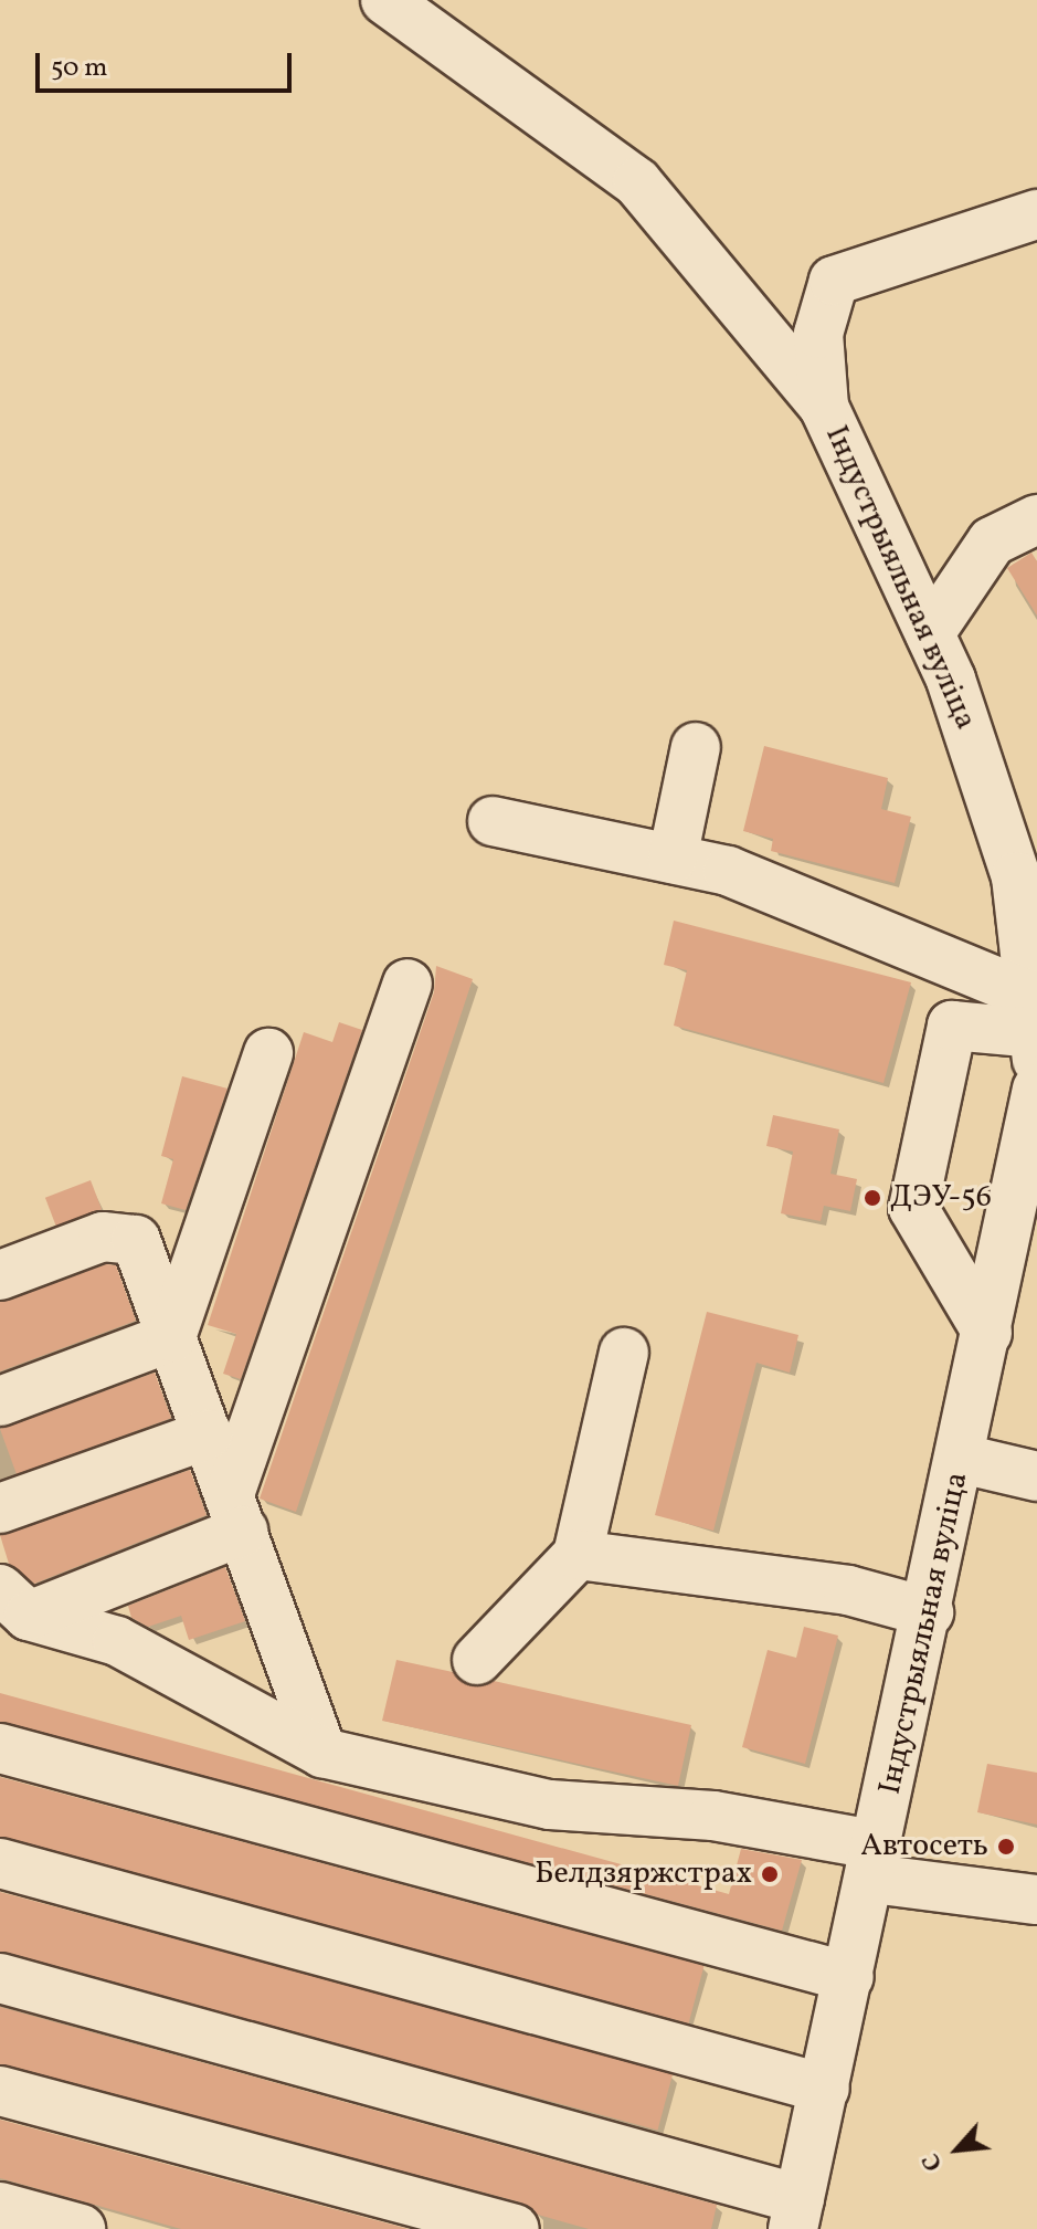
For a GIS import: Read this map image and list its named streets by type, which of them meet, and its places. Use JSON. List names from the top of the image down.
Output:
{
  "streets": {
    "street": ["Індустрыяльная вуліца"]
  },
  "places": ["ДЭУ-56", "Автосеть", "Белдзяржстрах"],
  "scale_bar": "50 m",
  "north": "bottom left"
}
